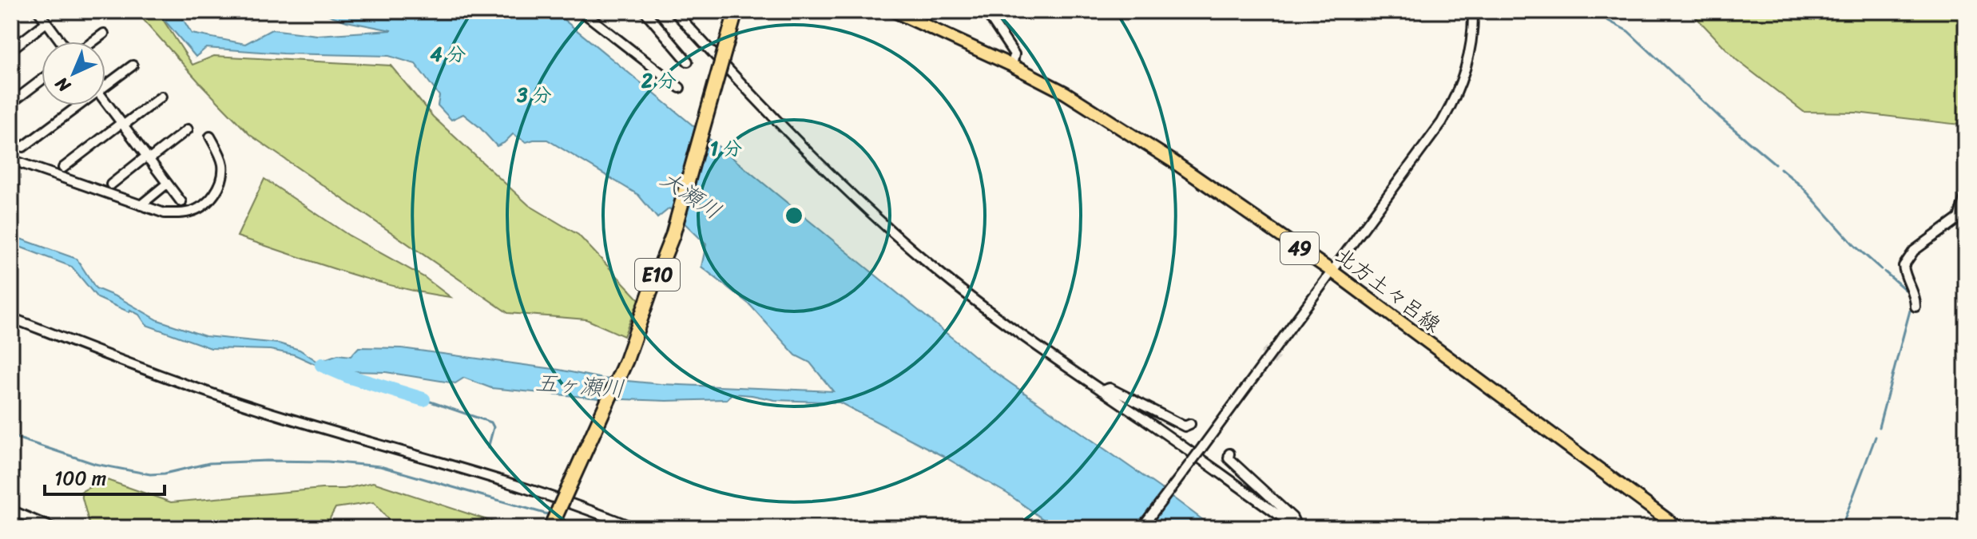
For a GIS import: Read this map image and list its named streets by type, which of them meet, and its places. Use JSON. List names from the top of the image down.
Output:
{
  "streets": {
    "highway": ["E10"],
    "main road": ["49", "北方土々呂線"]
  },
  "water": ["大瀬川", "五ヶ瀬川"],
  "scale_bar": "100 m",
  "north": "bottom left",
  "rings": [
    "4 分",
    "2 分",
    "3 分",
    "1 分"
  ]
}
